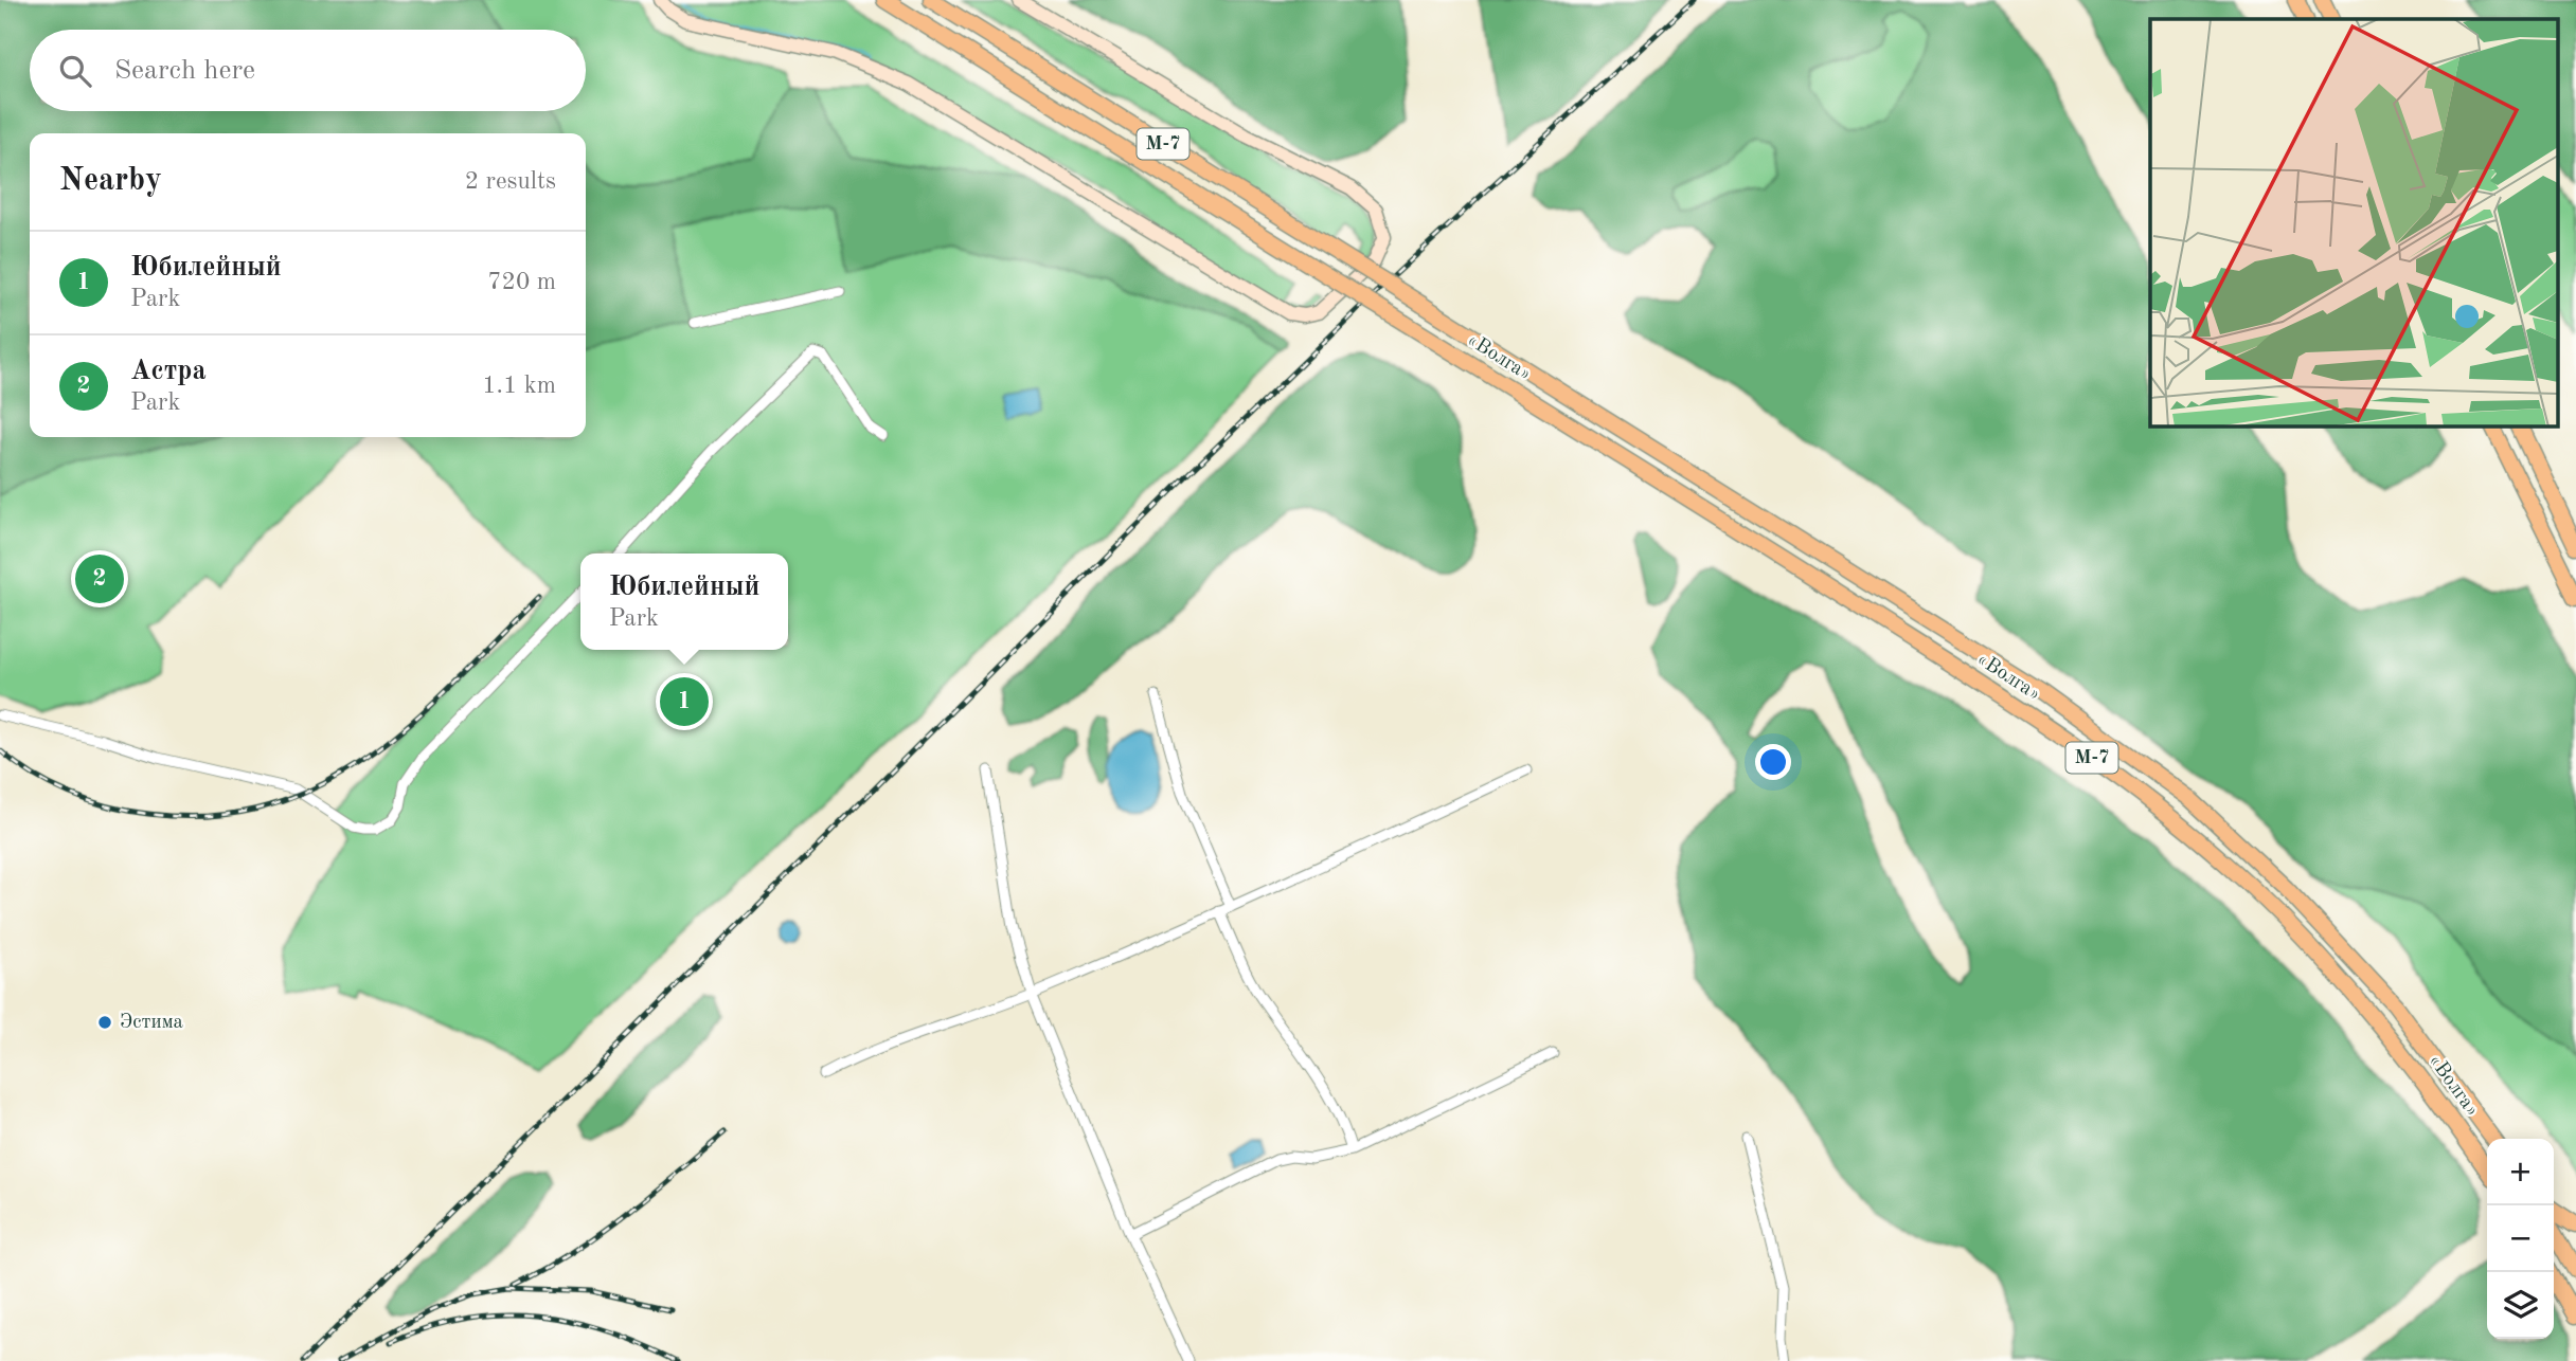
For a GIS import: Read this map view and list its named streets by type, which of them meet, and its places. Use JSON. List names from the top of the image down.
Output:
{
  "streets": {
    "highway": ["М-7", "«Волга»"]
  },
  "places": ["Эстима"],
  "page": {
    "search": "Search here",
    "heading": ["Nearby", "2 results"],
    "list": [
      {
        "mark": "1",
        "name": "Юбилейный",
        "note": "Park",
        "value": "720 m"
      },
      {
        "mark": "2",
        "name": "Астра",
        "note": "Park",
        "value": "1.1 km"
      }
    ],
    "pins": ["2", "1"],
    "popup": ["Юбилейный", "Park"],
    "map_buttons": ["+", "−"]
  }
}
